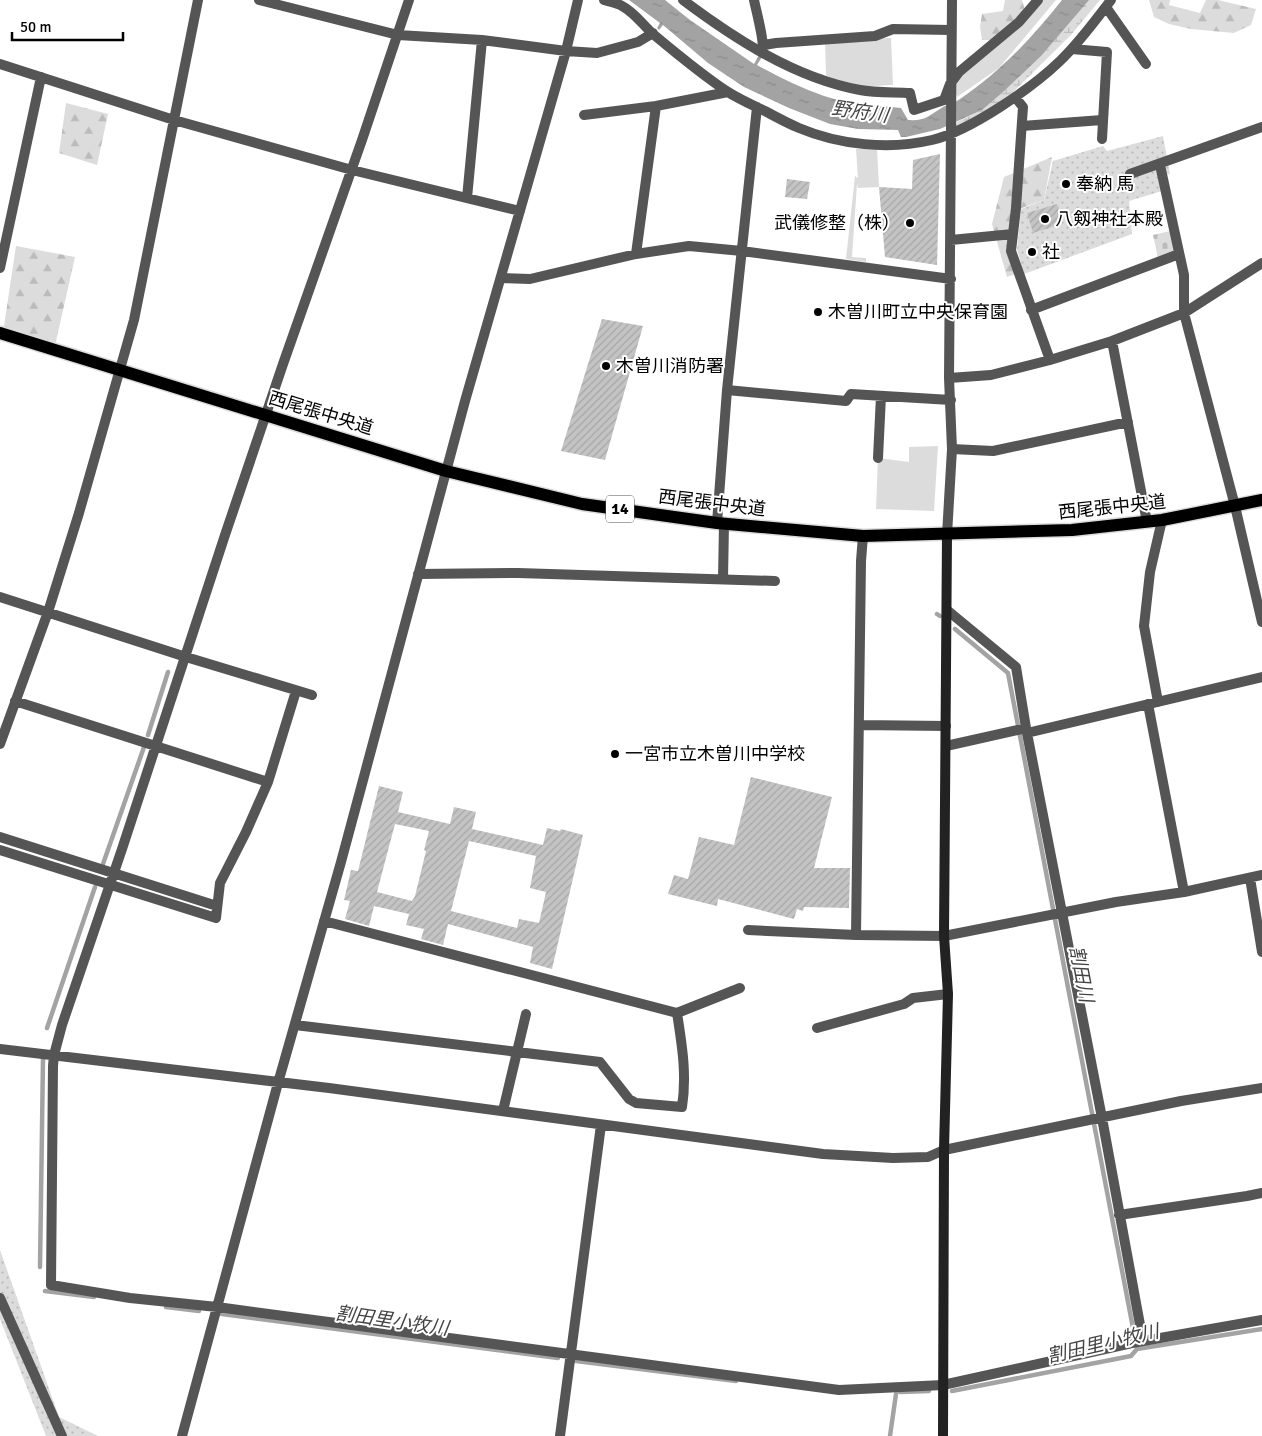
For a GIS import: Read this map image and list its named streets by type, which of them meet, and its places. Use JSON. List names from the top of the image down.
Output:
{
  "streets": {
    "main road": ["西尾張中央道", "14"]
  },
  "water": ["野府川", "割田川", "割田里小牧川"],
  "places": [
    "奉納 馬",
    "八剱神社本殿",
    "武儀修整（株）",
    "社",
    "木曽川町立中央保育園",
    "木曽川消防署",
    "一宮市立木曽川中学校"
  ],
  "scale_bar": "50 m"
}
